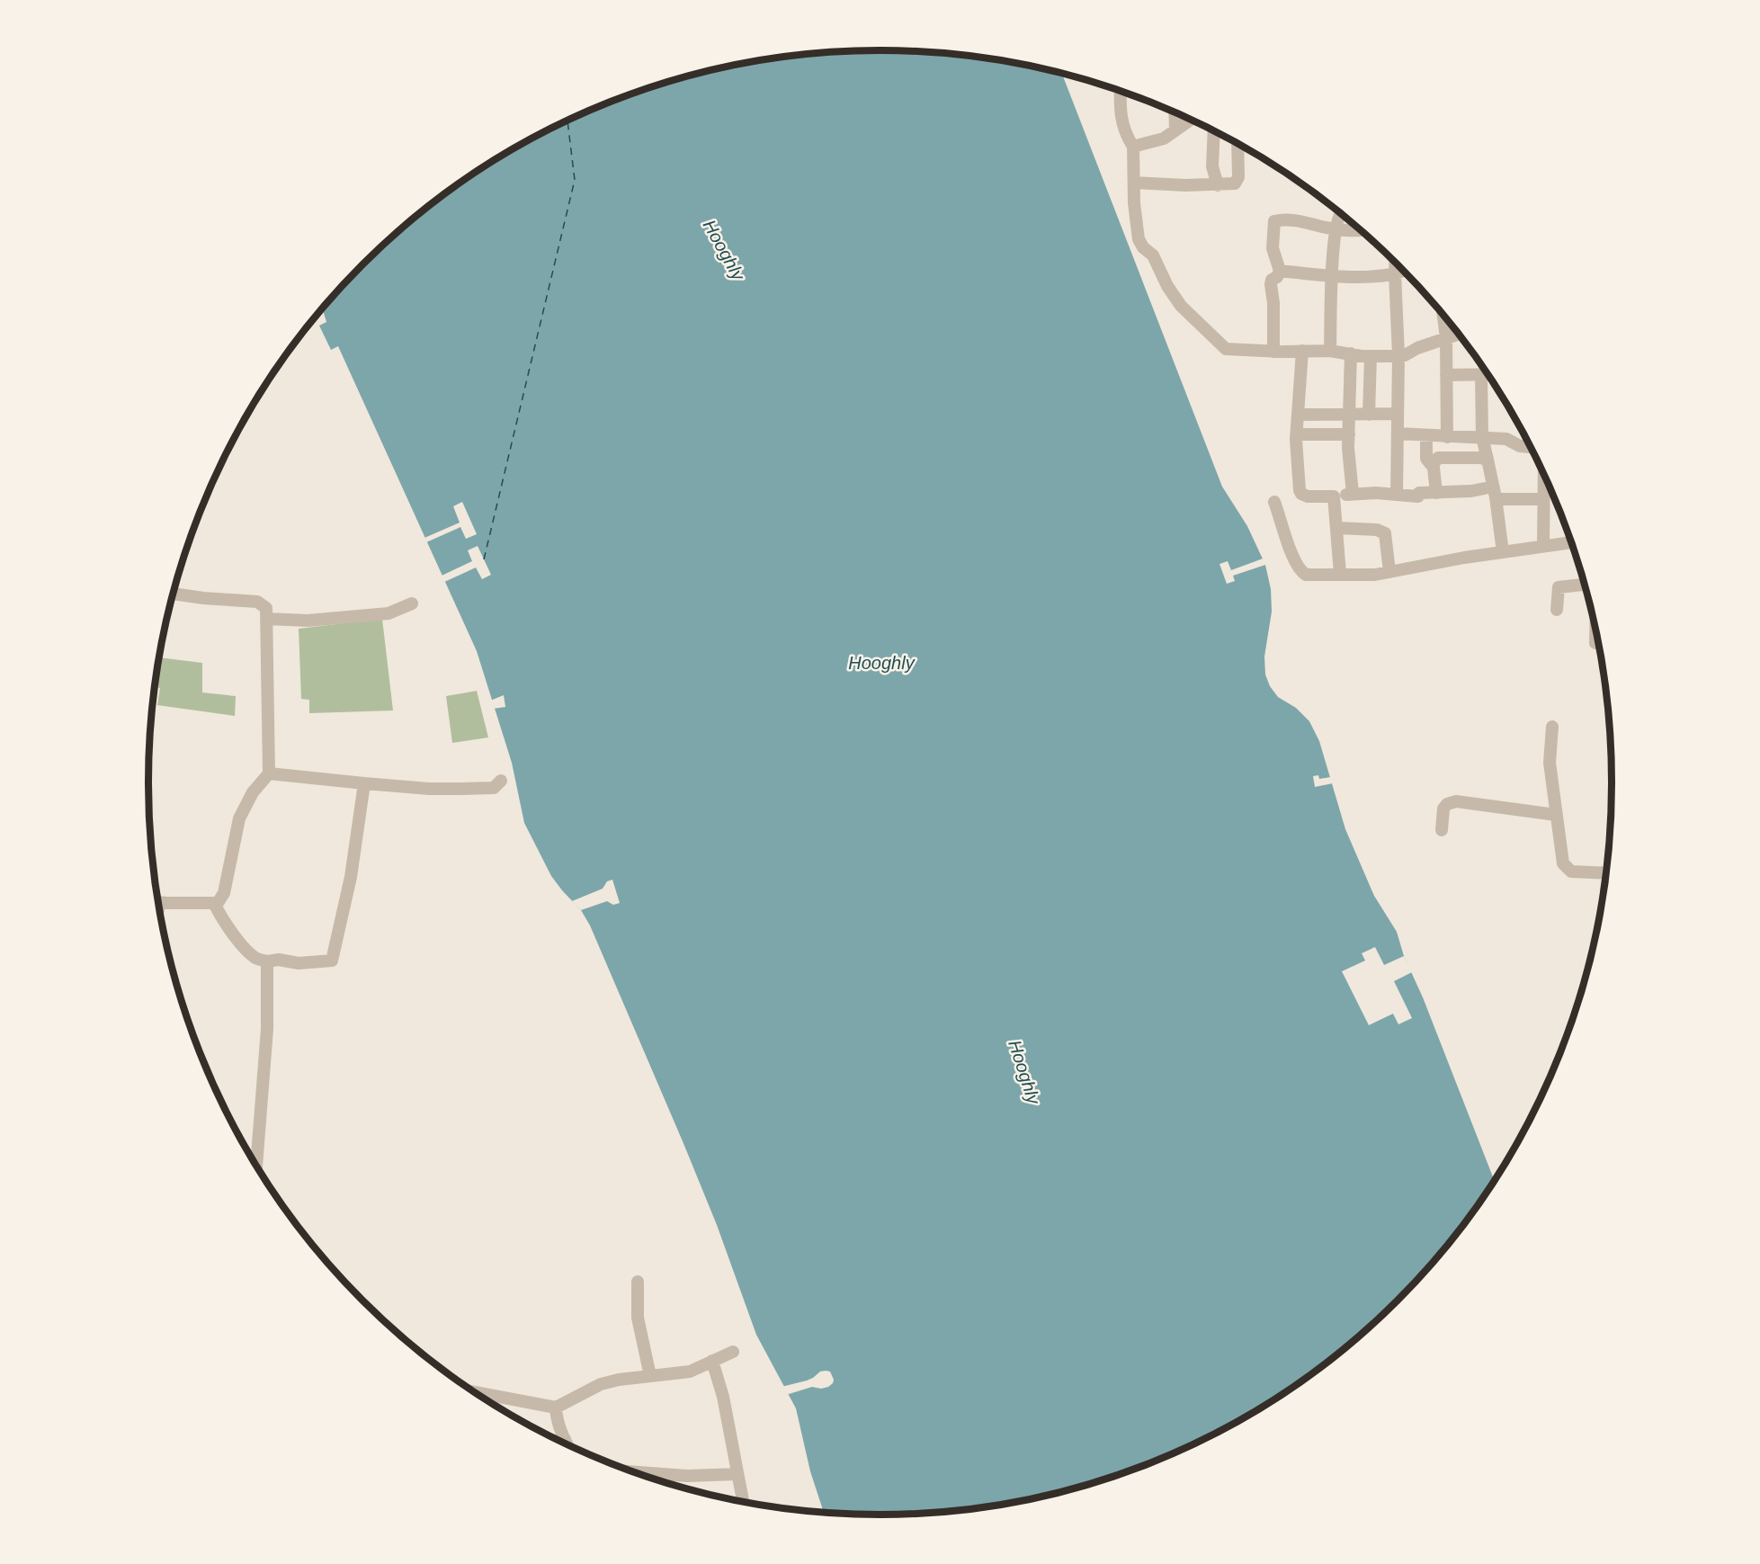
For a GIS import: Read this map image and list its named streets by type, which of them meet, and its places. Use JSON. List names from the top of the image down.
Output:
{
  "water": ["Hooghly"]
}
